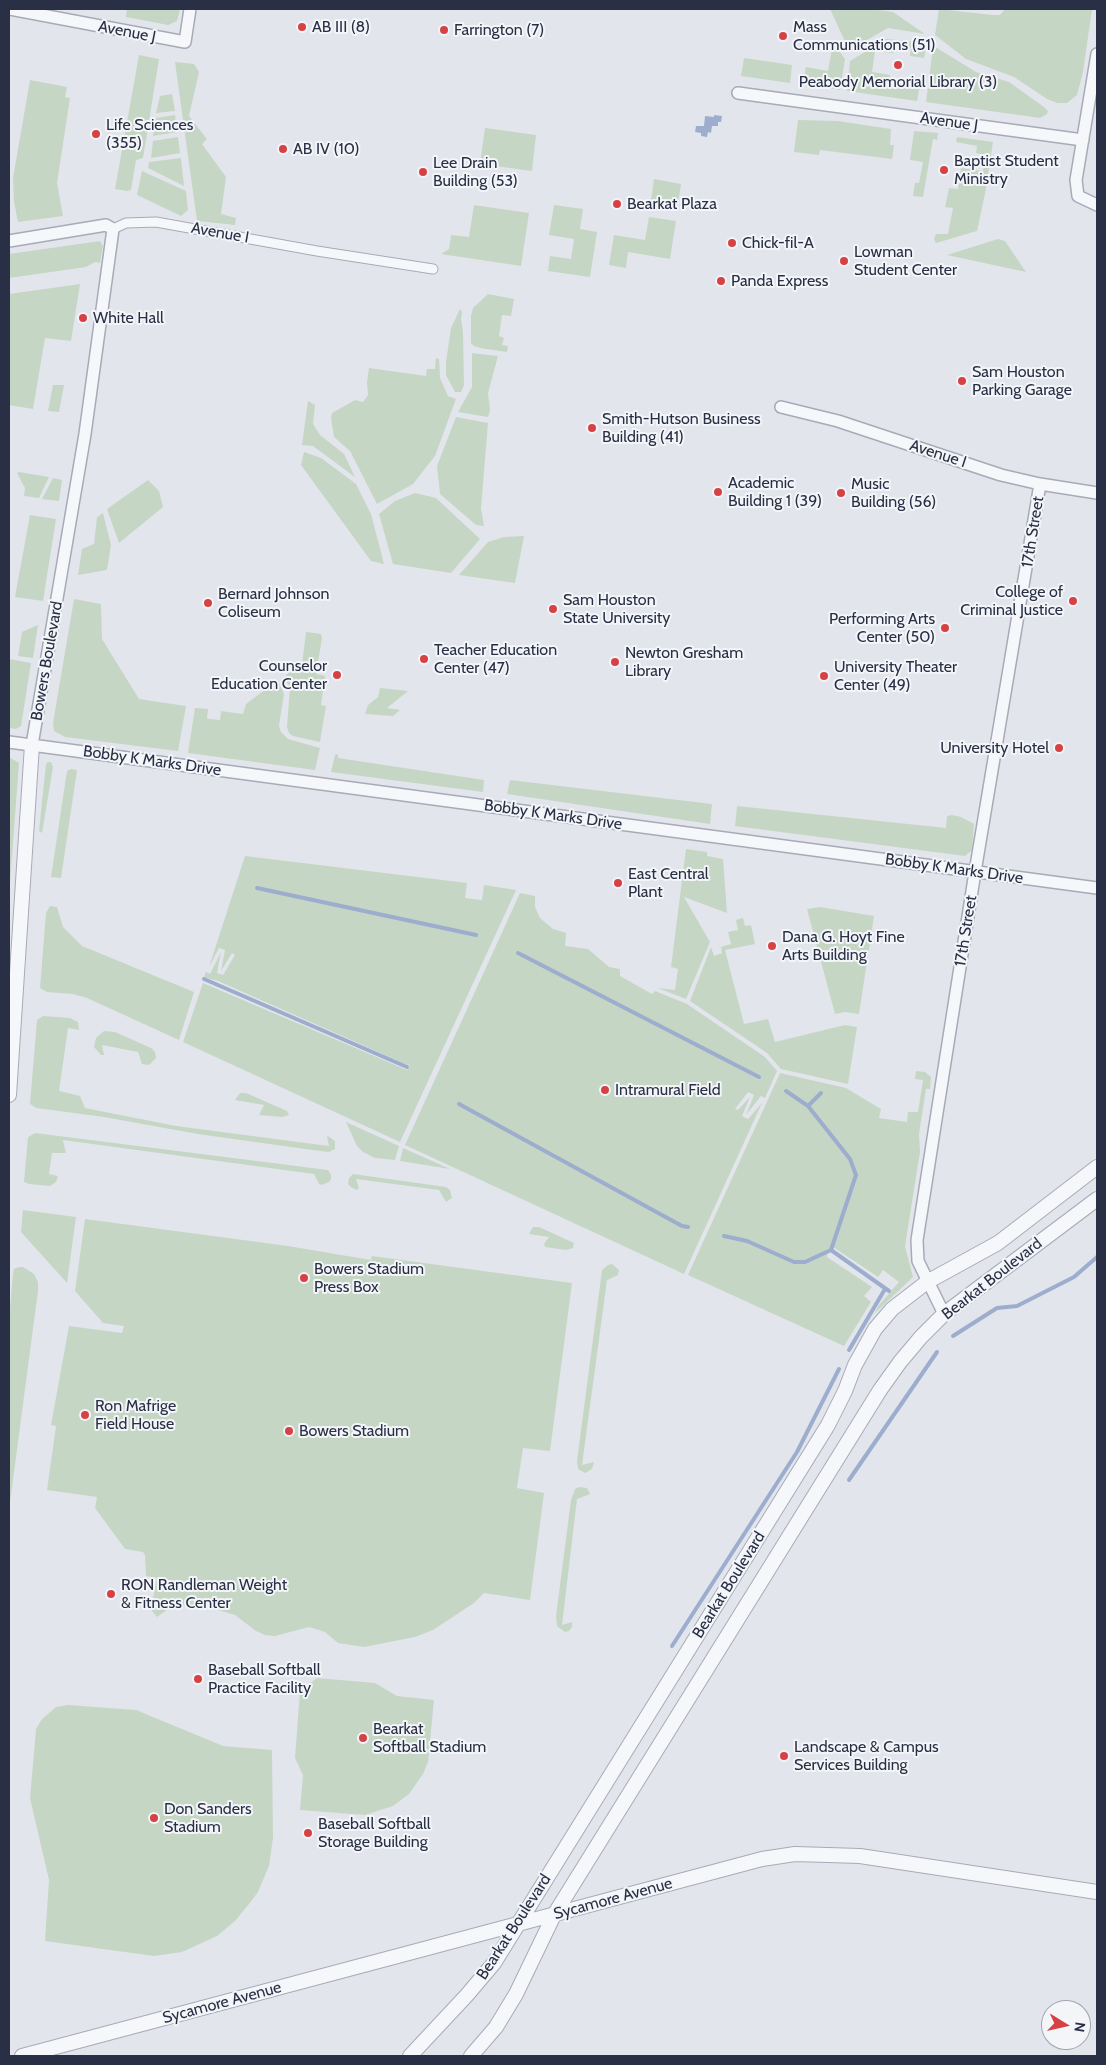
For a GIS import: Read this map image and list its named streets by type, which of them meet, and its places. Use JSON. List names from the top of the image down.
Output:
{
  "streets": {
    "street": [
      "Avenue J",
      "Avenue I",
      "17th Street",
      "Bowers Boulevard",
      "Bobby K Marks Drive",
      "Bearkat Boulevard",
      "Sycamore Avenue"
    ]
  },
  "crossings": [
    ["Avenue I", "17th Street"],
    ["Avenue I", "Bowers Boulevard"],
    ["17th Street", "Bobby K Marks Drive"],
    ["17th Street", "Bearkat Boulevard"],
    ["Bowers Boulevard", "Bobby K Marks Drive"],
    ["Bearkat Boulevard", "Sycamore Avenue"]
  ],
  "places": [
    "AB III (8)",
    "Farrington (7)",
    "Mass Communications (51)",
    "Peabody Memorial Library (3)",
    "Life Sciences (355)",
    "AB IV (10)",
    "Baptist Student Ministry",
    "Lee Drain Building (53)",
    "Bearkat Plaza",
    "Chick-fil-A",
    "Lowman Student Center",
    "Panda Express",
    "White Hall",
    "Sam Houston Parking Garage",
    "Smith-Hutson Business Building (41)",
    "Academic Building 1 (39)",
    "Music Building (56)",
    "College of Criminal Justice",
    "Bernard Johnson Coliseum",
    "Sam Houston State University",
    "Performing Arts Center (50)",
    "Teacher Education Center (47)",
    "Newton Gresham Library",
    "Counselor Education Center",
    "University Theater Center (49)",
    "University Hotel",
    "East Central Plant",
    "Dana G. Hoyt Fine Arts Building",
    "Intramural Field",
    "Bowers Stadium Press Box",
    "Ron Mafrige Field House",
    "Bowers Stadium",
    "RON Randleman Weight & Fitness Center",
    "Baseball Softball Practice Facility",
    "Bearkat Softball Stadium",
    "Landscape & Campus Services Building",
    "Don Sanders Stadium",
    "Baseball Softball Storage Building"
  ],
  "north": "right"
}
